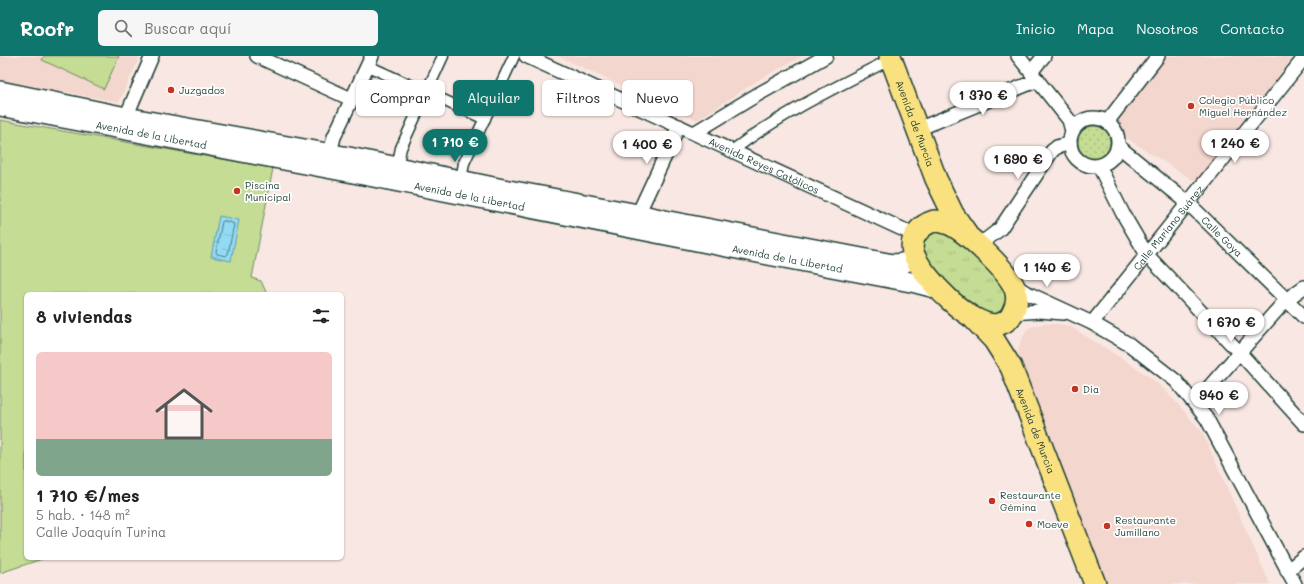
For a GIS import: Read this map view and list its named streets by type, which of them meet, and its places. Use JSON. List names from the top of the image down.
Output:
{
  "streets": {
    "main road": ["Avenida de Murcia", "Avenida de la Libertad"],
    "street": ["Avenida Reyes Católicos", "Calle Mariano Suárez", "Calle Goya"]
  },
  "crossings": [
    ["Calle Mariano Suárez", "Calle Goya"]
  ],
  "places": [
    "Juzgados",
    "Colegio Público Miguel Hernández",
    "Piscina Municipal",
    "Dia",
    "Restaurante Gémina",
    "Moeve",
    "Restaurante Jumillano"
  ],
  "page": {
    "header": "Roofr",
    "search": "Buscar aquí",
    "nav": [
      "Inicio",
      "Mapa",
      "Nosotros",
      "Contacto"
    ],
    "chip": [
      "Comprar",
      "Alquilar",
      "Filtros",
      "Nuevo"
    ],
    "price": [
      "1 370 €",
      "1 710 €",
      "1 240 €",
      "1 400 €",
      "1 690 €",
      "1 140 €",
      "1 670 €",
      "940 €"
    ],
    "heading": "8 viviendas",
    "list": [
      {
        "name": "1 710 €/mes",
        "note": "5 hab. · 148 m² · Calle Joaquín Turina"
      }
    ]
  }
}
